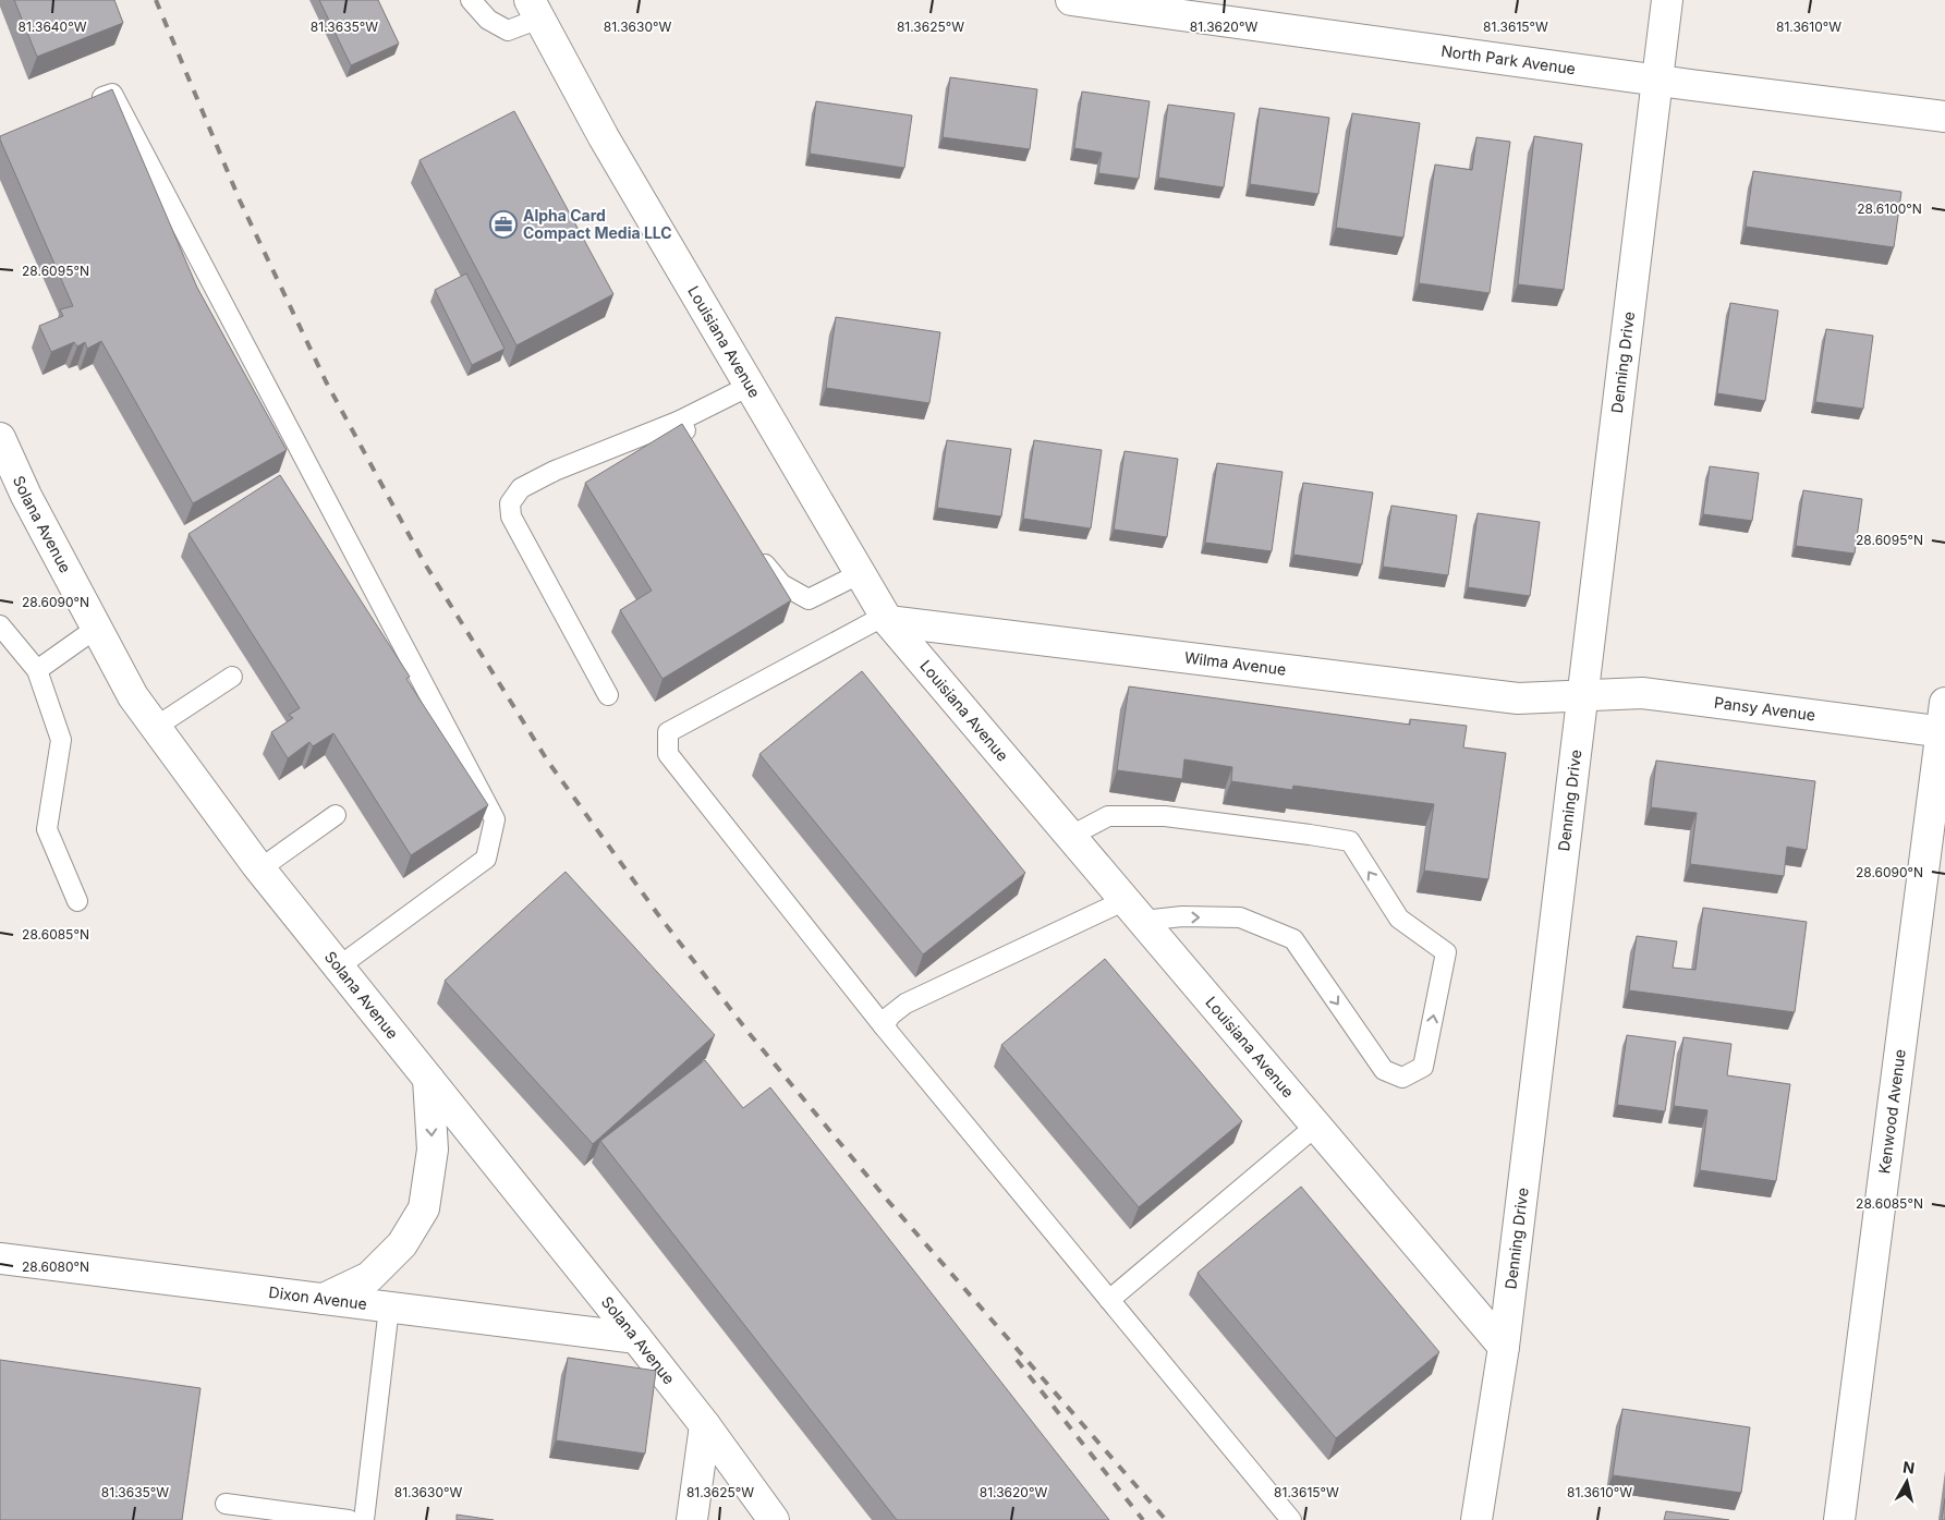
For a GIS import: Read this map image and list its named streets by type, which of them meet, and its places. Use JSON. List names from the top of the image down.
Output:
{
  "streets": {
    "street": [
      "North Park Avenue",
      "Louisiana Avenue",
      "Denning Drive",
      "Solana Avenue",
      "Wilma Avenue",
      "Pansy Avenue",
      "Kenwood Avenue",
      "Dixon Avenue"
    ]
  },
  "crossings": [
    ["North Park Avenue", "Denning Drive"],
    ["Louisiana Avenue", "Denning Drive"],
    ["Louisiana Avenue", "Wilma Avenue"],
    ["Denning Drive", "Wilma Avenue"],
    ["Denning Drive", "Pansy Avenue"],
    ["Solana Avenue", "Dixon Avenue"],
    ["Wilma Avenue", "Pansy Avenue"],
    ["Pansy Avenue", "Kenwood Avenue"]
  ],
  "places": {
    "office": ["Alpha Card Compact Media LLC"]
  },
  "north": "top",
  "coordinates": [
    "81.3640°W",
    "81.3635°W",
    "81.3630°W",
    "81.3625°W",
    "81.3620°W",
    "81.3615°W",
    "81.3610°W",
    "28.6100°N",
    "28.6095°N",
    "28.6090°N",
    "28.6085°N",
    "28.6080°N"
  ]
}
